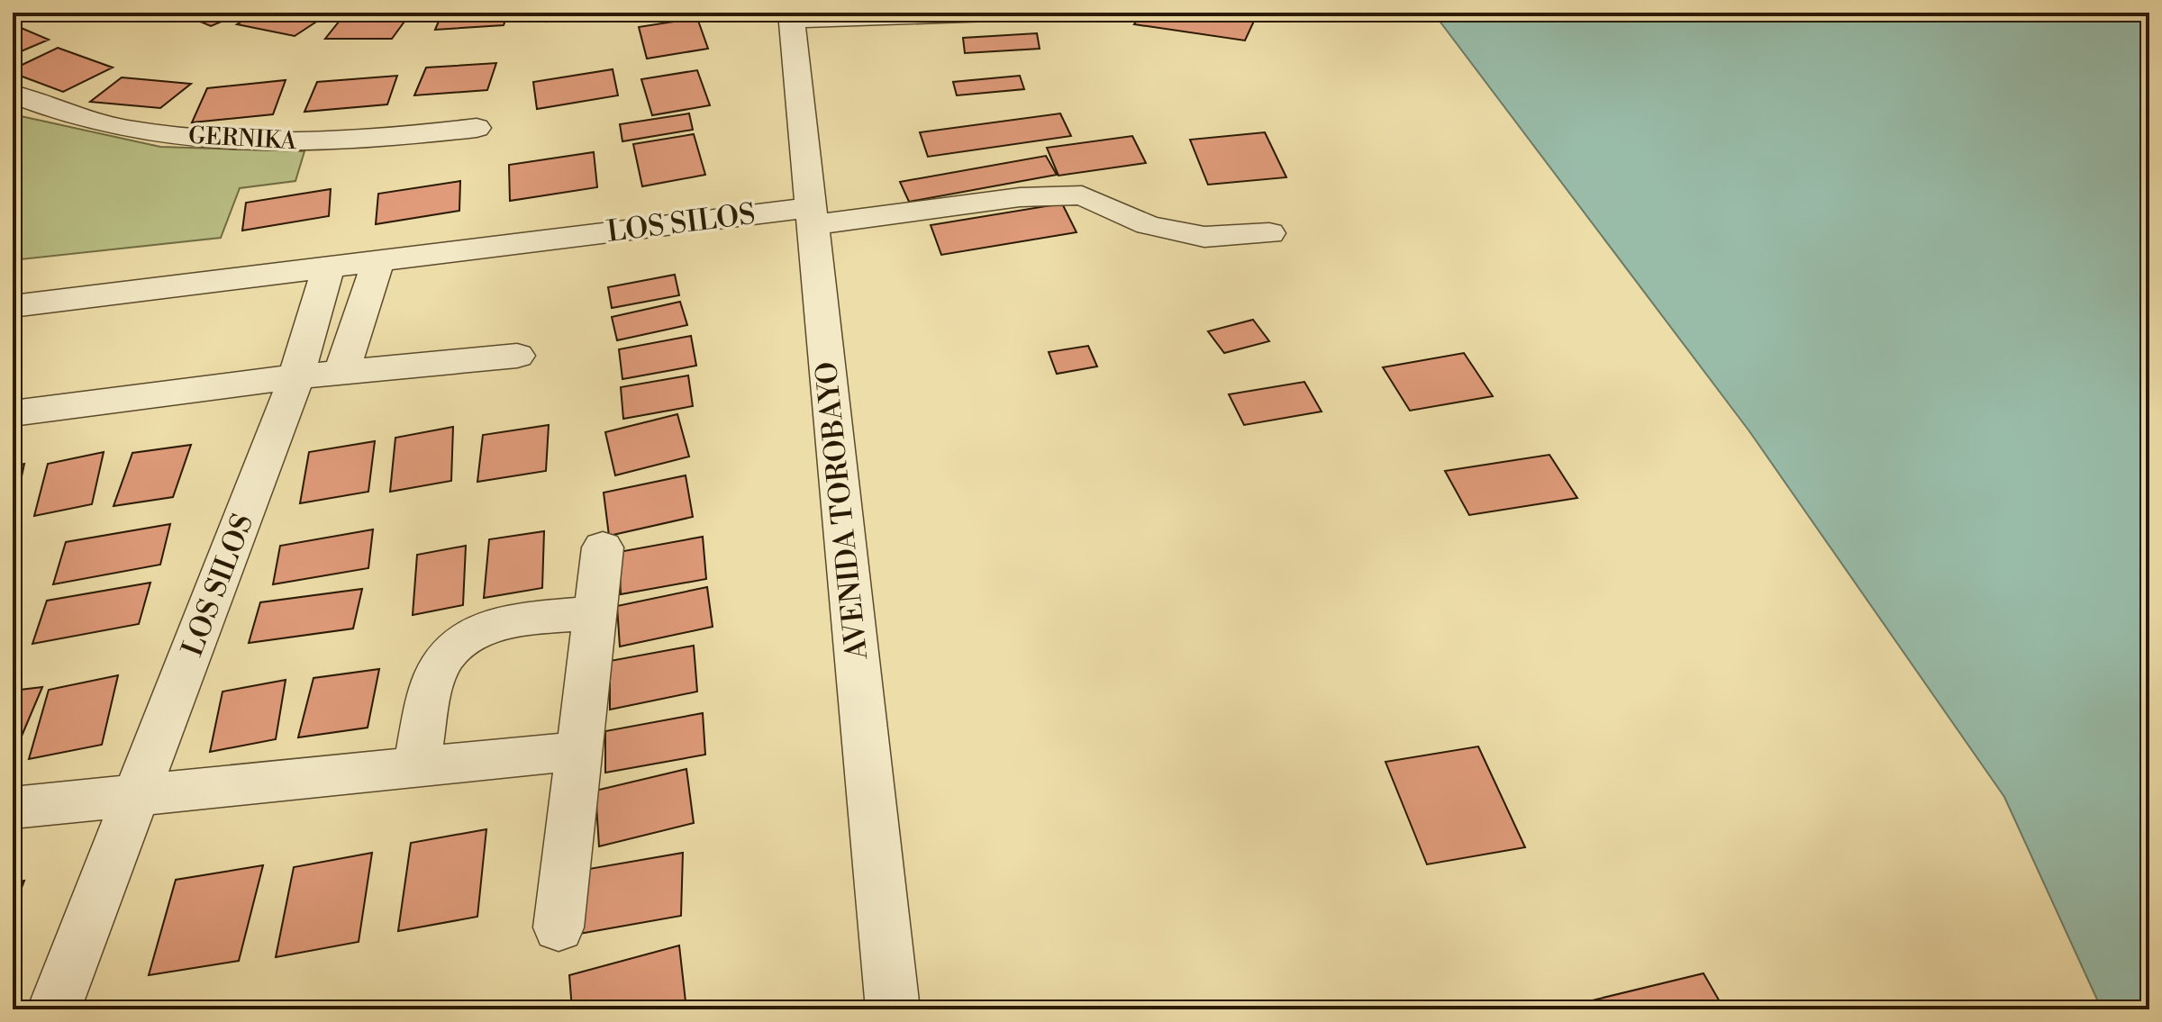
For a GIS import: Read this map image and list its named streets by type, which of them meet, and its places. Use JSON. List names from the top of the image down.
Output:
{
  "streets": {
    "street": ["GERNIKA", "LOS SILOS", "AVENIDA TOROBAYO"]
  },
  "crossings": [
    ["LOS SILOS", "AVENIDA TOROBAYO"]
  ]
}
